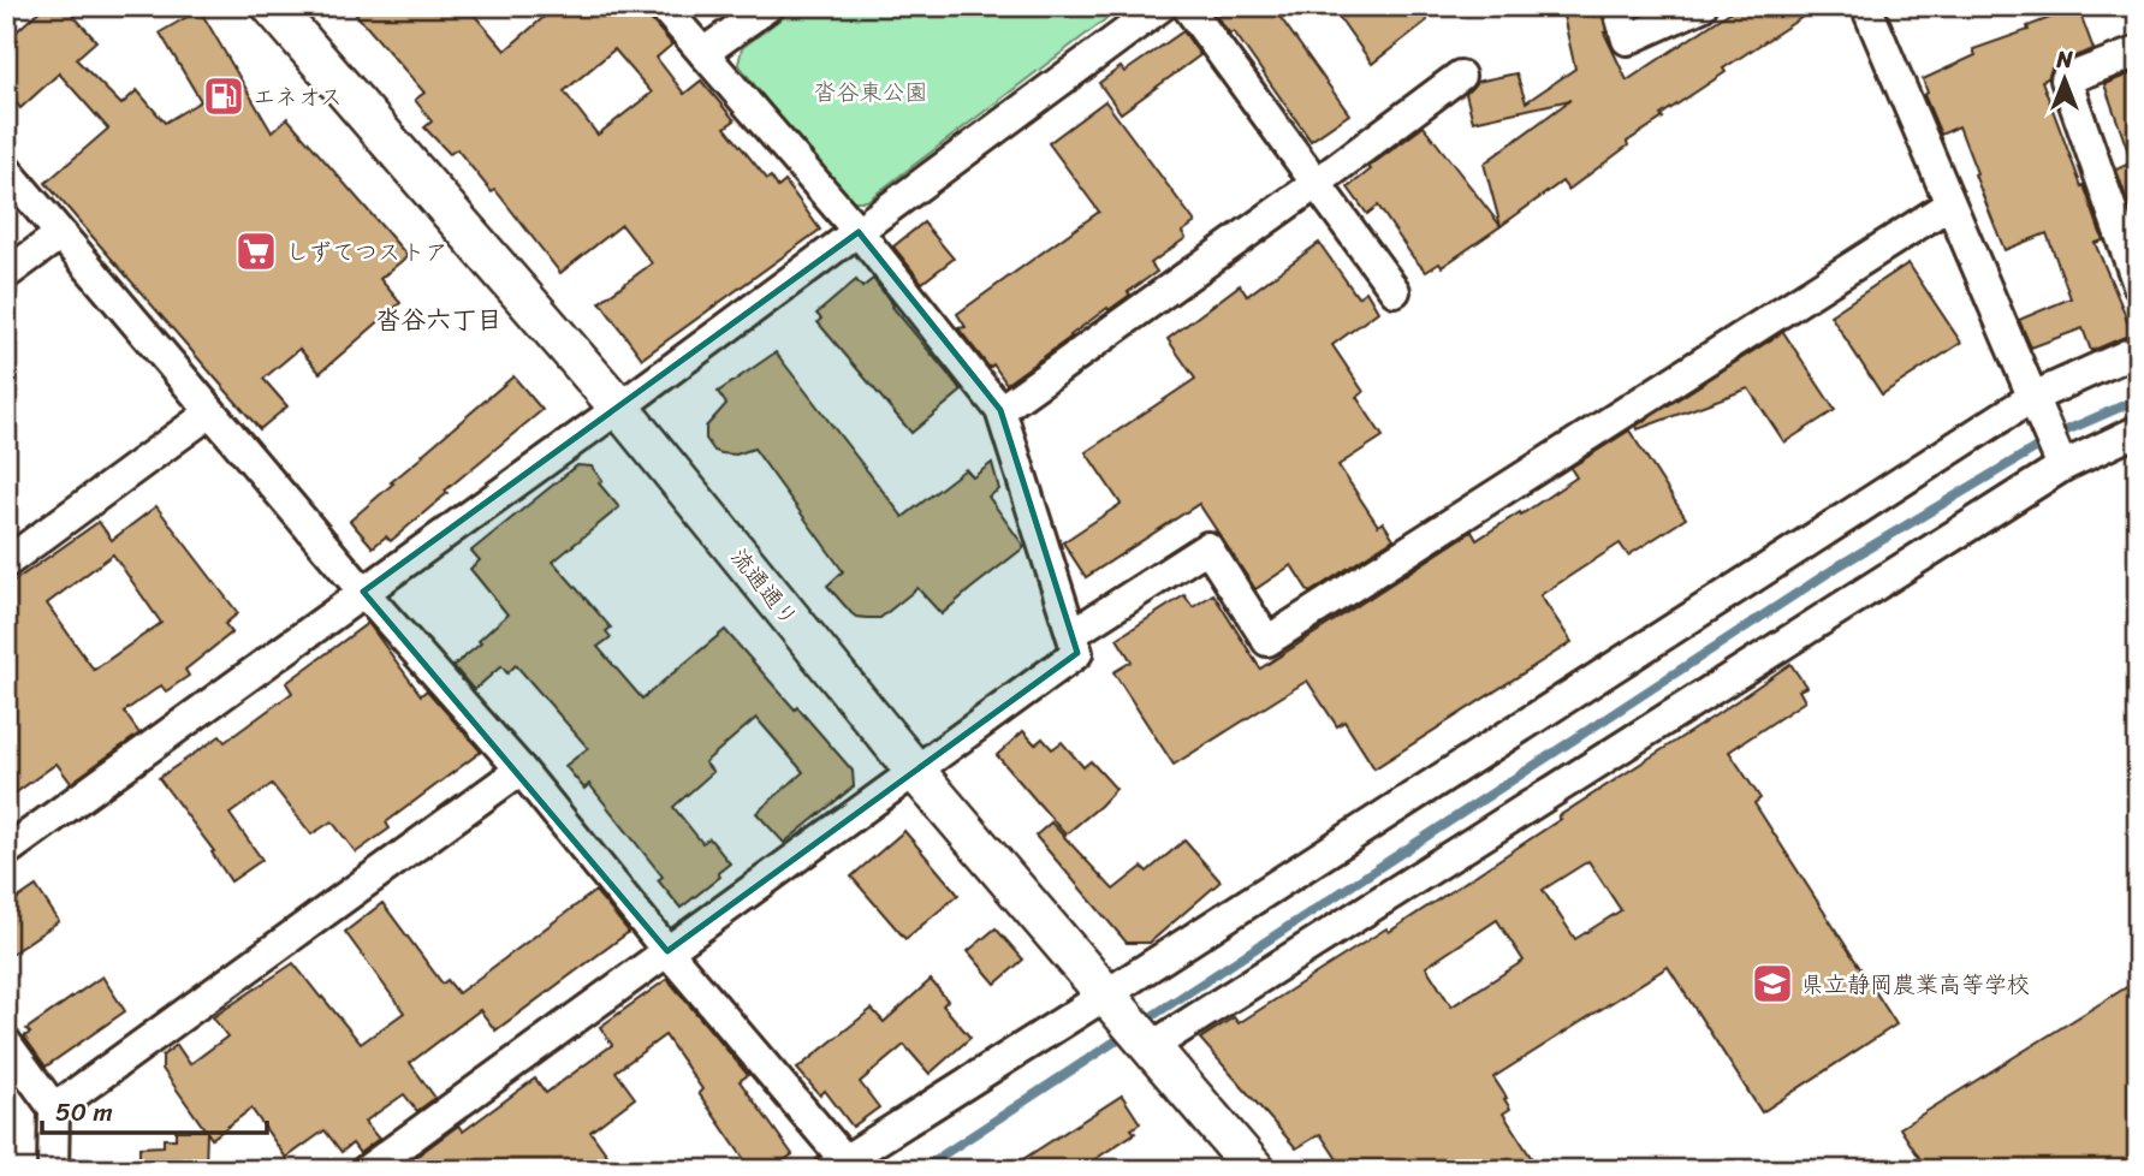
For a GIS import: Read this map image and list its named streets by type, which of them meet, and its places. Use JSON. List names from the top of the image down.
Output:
{
  "streets": {
    "main road": ["流通通り"]
  },
  "districts": ["沓谷六丁目"],
  "parks": ["沓谷東公園"],
  "places": {
    "fuel station": ["エネオス"],
    "supermarket": ["しずてつストア"],
    "school or university": ["県立静岡農業高等学校"]
  },
  "scale_bar": "50 m",
  "north": "top"
}
